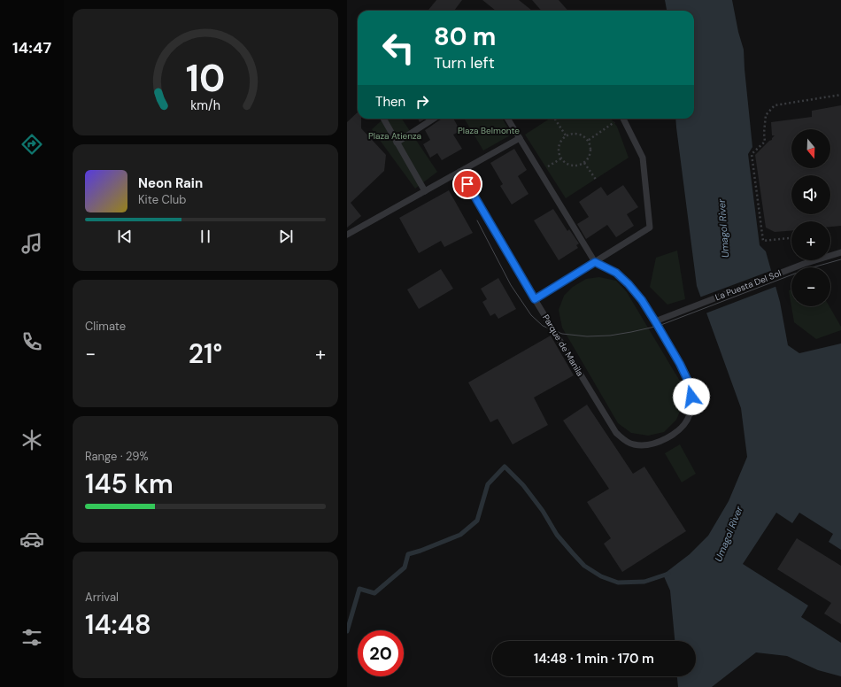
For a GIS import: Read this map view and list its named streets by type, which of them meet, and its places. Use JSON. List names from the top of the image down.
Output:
{
  "streets": {
    "lane": ["La Puesta Del Sol", "Parque de Manila"]
  },
  "crossings": [
    ["La Puesta Del Sol", "Parque de Manila"]
  ],
  "water": ["Umagol River"],
  "parks": ["Plaza Belmonte", "Plaza Atienza"],
  "north": "bottom",
  "page": {
    "tabs": "14:47",
    "turn": ["80 m", "Turn left"],
    "then": "Then",
    "map_buttons": ["+", "−"],
    "song": ["Neon Rain", "Kite Club"],
    "tile": [
      "Climate",
      ["Range · 29%", "145 km"],
      ["Arrival", "14:48"]
    ],
    "heat": ["−", "21°", "+"],
    "limit": "20",
    "trip": "14:48 · 1 min · 170 m",
    "gauge": ["10", "km/h"]
  }
}
